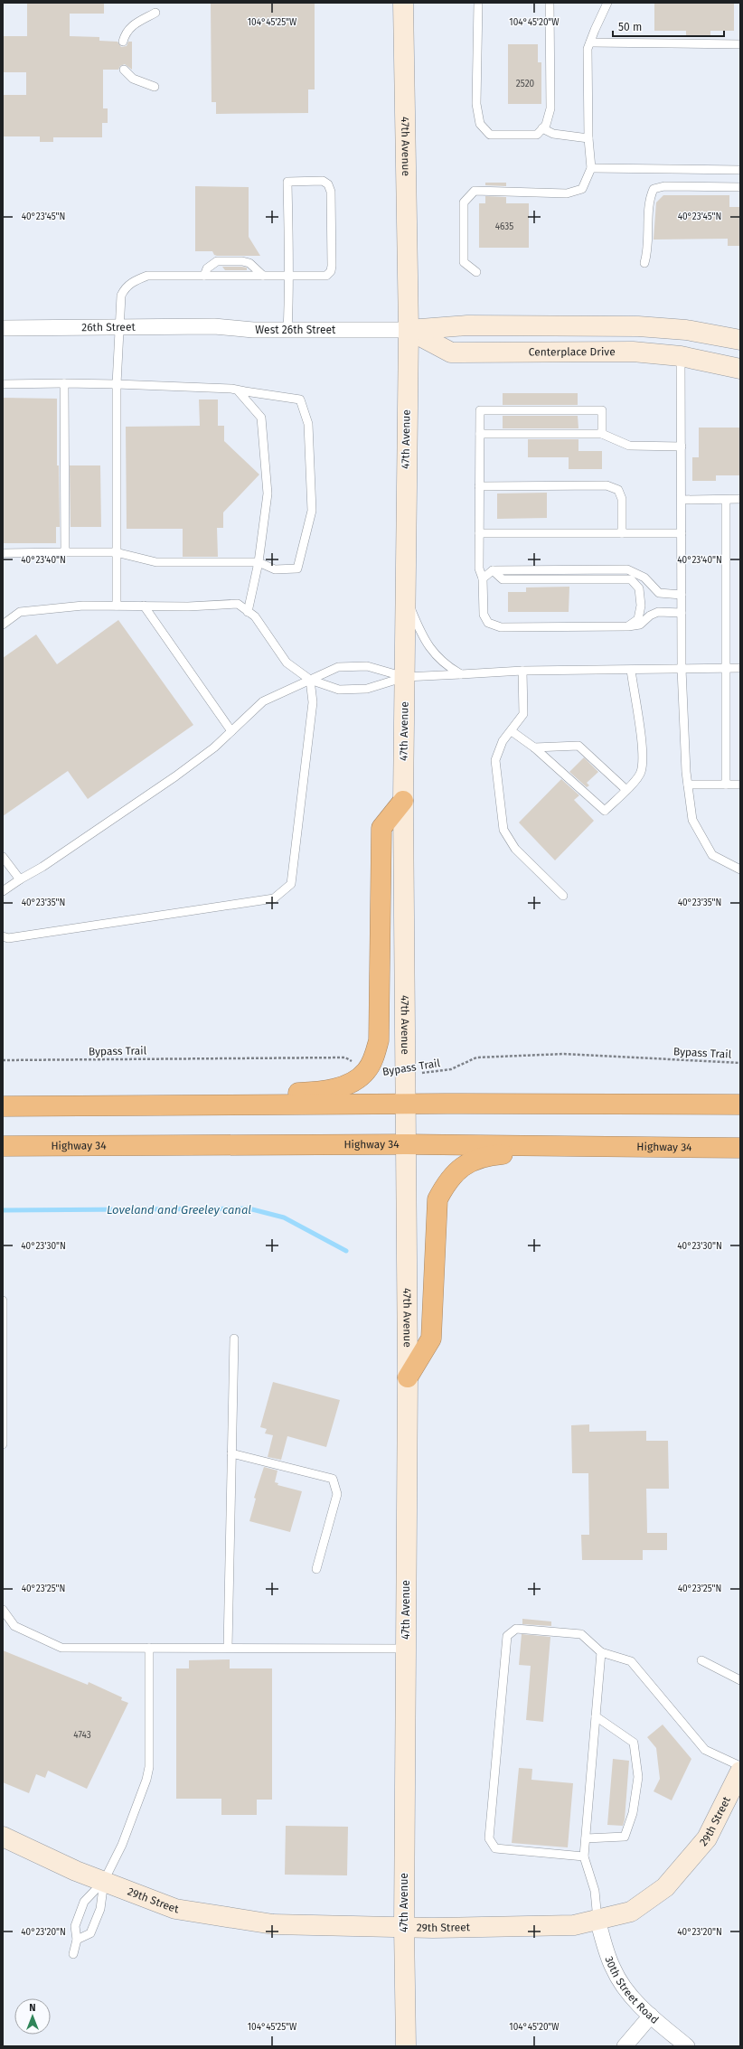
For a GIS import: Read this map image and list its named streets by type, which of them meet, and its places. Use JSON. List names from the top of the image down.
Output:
{
  "streets": {
    "highway": ["Highway 34"],
    "main road": ["47th Avenue", "Centerplace Drive", "29th Street"],
    "street": ["26th Street", "West 26th Street", "30th Street Road"],
    "path": ["Bypass Trail"]
  },
  "crossings": [
    ["47th Avenue", "Centerplace Drive"],
    ["47th Avenue", "Bypass Trail"],
    ["47th Avenue", "Highway 34"],
    ["47th Avenue", "29th Street"],
    ["26th Street", "West 26th Street"],
    ["West 26th Street", "Centerplace Drive"],
    ["29th Street", "30th Street Road"]
  ],
  "water": ["Loveland and Greeley canal"],
  "house_numbers": ["2520", "4635", "4743"],
  "scale_bar": "50 m",
  "north": "top",
  "coordinates": [
    "104°45'25\"W",
    "104°45'20\"W",
    "40°23'45\"N",
    "40°23'40\"N",
    "40°23'35\"N",
    "40°23'30\"N",
    "40°23'25\"N",
    "40°23'20\"N"
  ]
}
